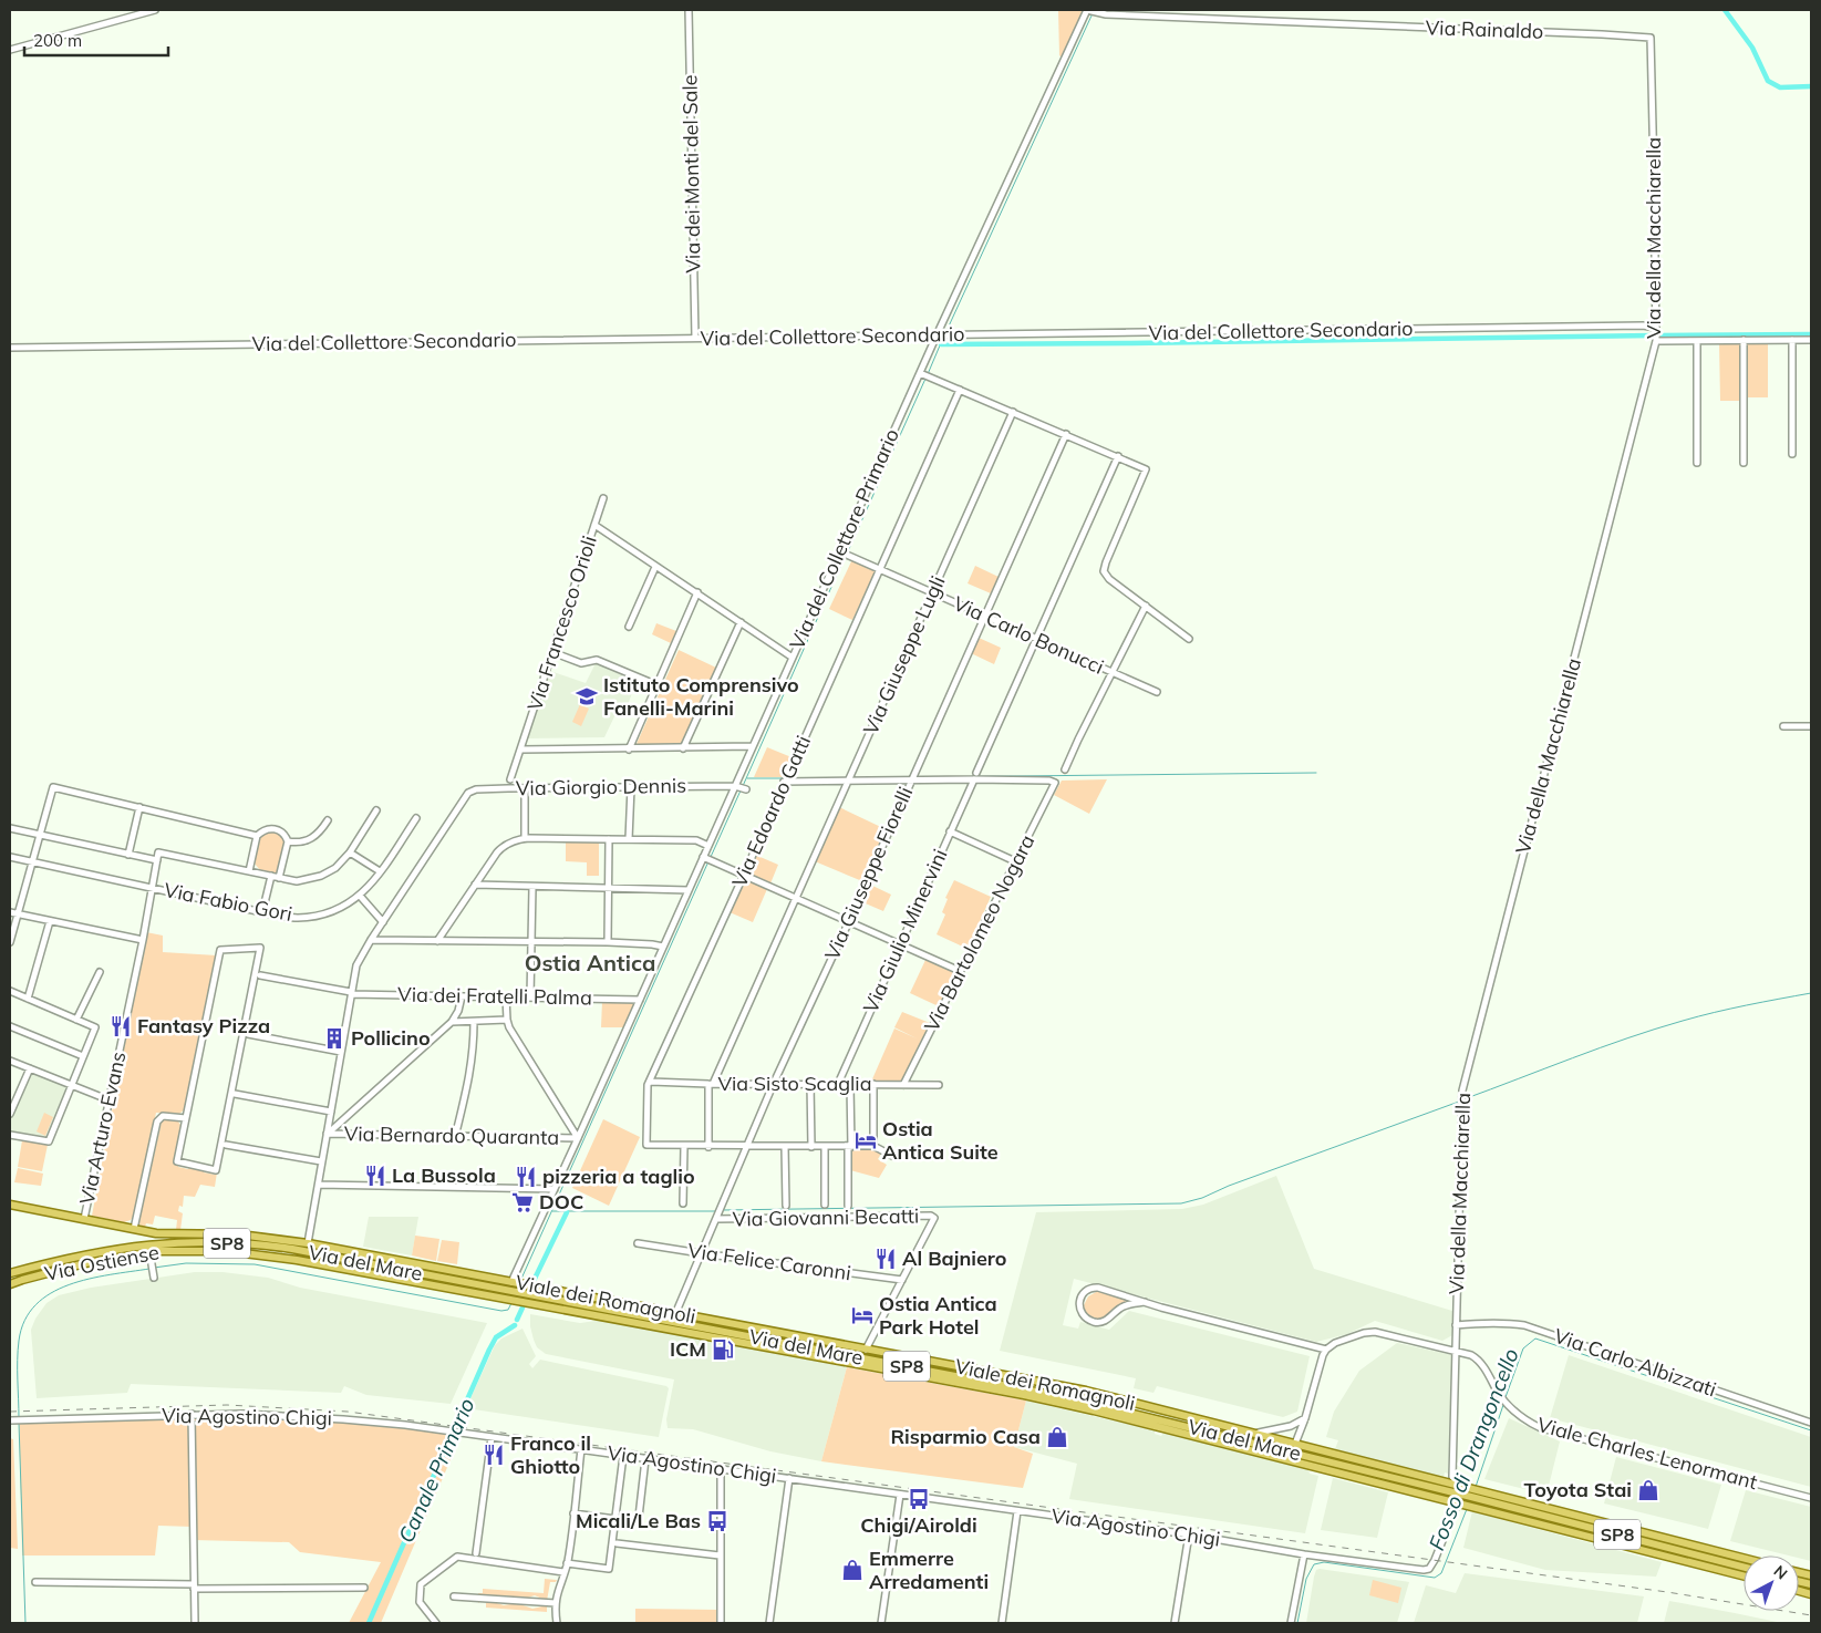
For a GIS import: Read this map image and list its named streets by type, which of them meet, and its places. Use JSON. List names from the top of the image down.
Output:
{
  "streets": {
    "main road": [
      "SP8",
      "Via Ostiense",
      "Via del Mare",
      "Viale dei Romagnoli"
    ],
    "street": [
      "Via Rainaldo",
      "Via dei Monti del Sale",
      "Via della Macchiarella",
      "Via del Collettore Secondario",
      "Via del Collettore Primario",
      "Via Francesco Orioli",
      "Via Carlo Bonucci",
      "Via Giuseppe Lugli",
      "Via Giorgio Dennis",
      "Via Edoardo Gatti",
      "Via Giuseppe Fiorelli",
      "Via Fabio Gori",
      "Via Giulio Minervini",
      "Via Bartolomeo Nogara",
      "Via dei Fratelli Palma",
      "Via Sisto Scaglia",
      "Via Arturo Evans",
      "Via Bernardo Quaranta",
      "Via Giovanni Becatti",
      "Via Felice Caronni",
      "Via Carlo Albizzati",
      "Via Agostino Chigi",
      "Viale Charles Lenormant"
    ]
  },
  "crossings": [
    ["Via Rainaldo", "Via della Macchiarella"],
    ["Via Rainaldo", "Via del Collettore Primario"],
    ["Via dei Monti del Sale", "Via del Collettore Secondario"],
    ["Via della Macchiarella", "Via del Collettore Secondario"],
    ["Via della Macchiarella", "Via Carlo Albizzati"],
    ["Via della Macchiarella", "Viale Charles Lenormant"],
    ["Via del Collettore Secondario", "Via del Collettore Primario"],
    ["Via del Collettore Primario", "Via Carlo Bonucci"],
    ["Via del Collettore Primario", "Via Giorgio Dennis"],
    ["Via del Collettore Primario", "Via dei Fratelli Palma"],
    ["Via del Collettore Primario", "Via Bernardo Quaranta"],
    ["Via del Collettore Primario", "Viale dei Romagnoli"],
    ["Via Carlo Bonucci", "Via Giuseppe Lugli"],
    ["Via Carlo Bonucci", "Via Edoardo Gatti"],
    ["Via Carlo Bonucci", "Via Giuseppe Fiorelli"],
    ["Via Carlo Bonucci", "Via Giulio Minervini"],
    ["Via Giuseppe Lugli", "Via Sisto Scaglia"],
    ["Via Edoardo Gatti", "Via Sisto Scaglia"],
    ["Via Giuseppe Fiorelli", "Via Sisto Scaglia"],
    ["Via Giuseppe Fiorelli", "Via Giovanni Becatti"],
    ["Via Giuseppe Fiorelli", "Via Felice Caronni"],
    ["Via Giuseppe Fiorelli", "Viale dei Romagnoli"],
    ["Via Fabio Gori", "Via Arturo Evans"],
    ["Via Giulio Minervini", "Via Bartolomeo Nogara"],
    ["Via Giulio Minervini", "Via Sisto Scaglia"],
    ["Via Bartolomeo Nogara", "Via Sisto Scaglia"],
    ["Via Arturo Evans", "Viale dei Romagnoli"],
    ["Via Giovanni Becatti", "Via Felice Caronni"],
    ["Via Ostiense", "Via del Mare"],
    ["Via Ostiense", "Via Agostino Chigi"],
    ["Via del Mare", "Viale dei Romagnoli"]
  ],
  "districts": ["Ostia Antica"],
  "water": ["Fosso di Drangoncello", "Canale Primario"],
  "places": {
    "school or university": ["Istituto Comprensivo Fanelli-Marini"],
    "restaurant": [
      "Fantasy Pizza",
      "La Bussola",
      "pizzeria a taglio",
      "Al Bajniero",
      "Franco il Ghiotto"
    ],
    "building": ["Pollicino"],
    "hotel": ["Ostia Antica Suite", "Ostia Antica Park Hotel"],
    "supermarket": ["DOC"],
    "fuel station": ["ICM"],
    "shop": ["Risparmio Casa", "Toyota Stai", "Emmerre Arredamenti"],
    "bus stop": ["Chigi/Airoldi", "Micali/Le Bas"]
  },
  "scale_bar": "200 m",
  "north": "top right"
}
